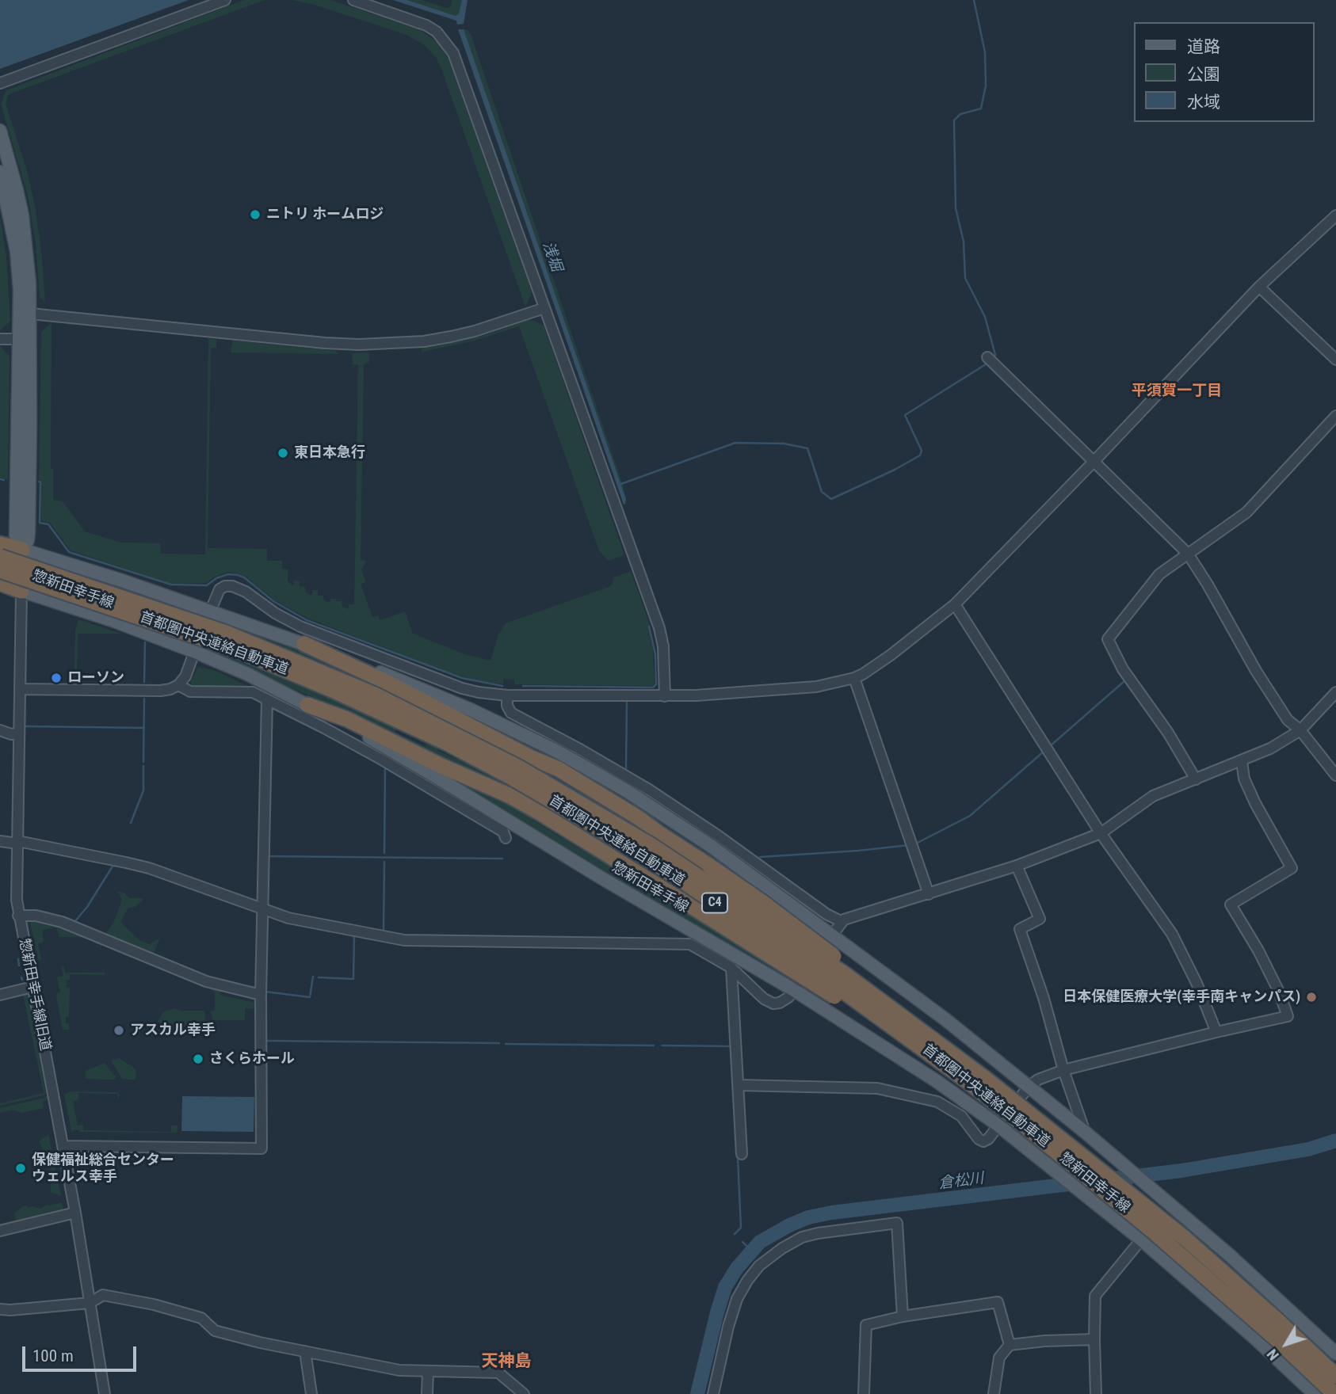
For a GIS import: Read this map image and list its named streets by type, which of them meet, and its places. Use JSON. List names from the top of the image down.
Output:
{
  "streets": {
    "highway": ["首都圏中央連絡自動車道", "C4"],
    "main road": ["惣新田幸手線"],
    "street": ["惣新田幸手線旧道"]
  },
  "crossings": [
    ["惣新田幸手線", "惣新田幸手線旧道"]
  ],
  "districts": ["平須賀一丁目", "天神島"],
  "water": ["浅堀", "倉松川"],
  "places": [
    "ニトリ ホームロジ",
    "東日本急行",
    "ローソン",
    "日本保健医療大学(幸手南キャンパス)",
    "アスカル幸手",
    "さくらホール",
    "保健福祉総合センター ウェルス幸手"
  ],
  "legend": ["道路", "公園", "水域"],
  "scale_bar": "100 m",
  "north": "bottom left"
}
